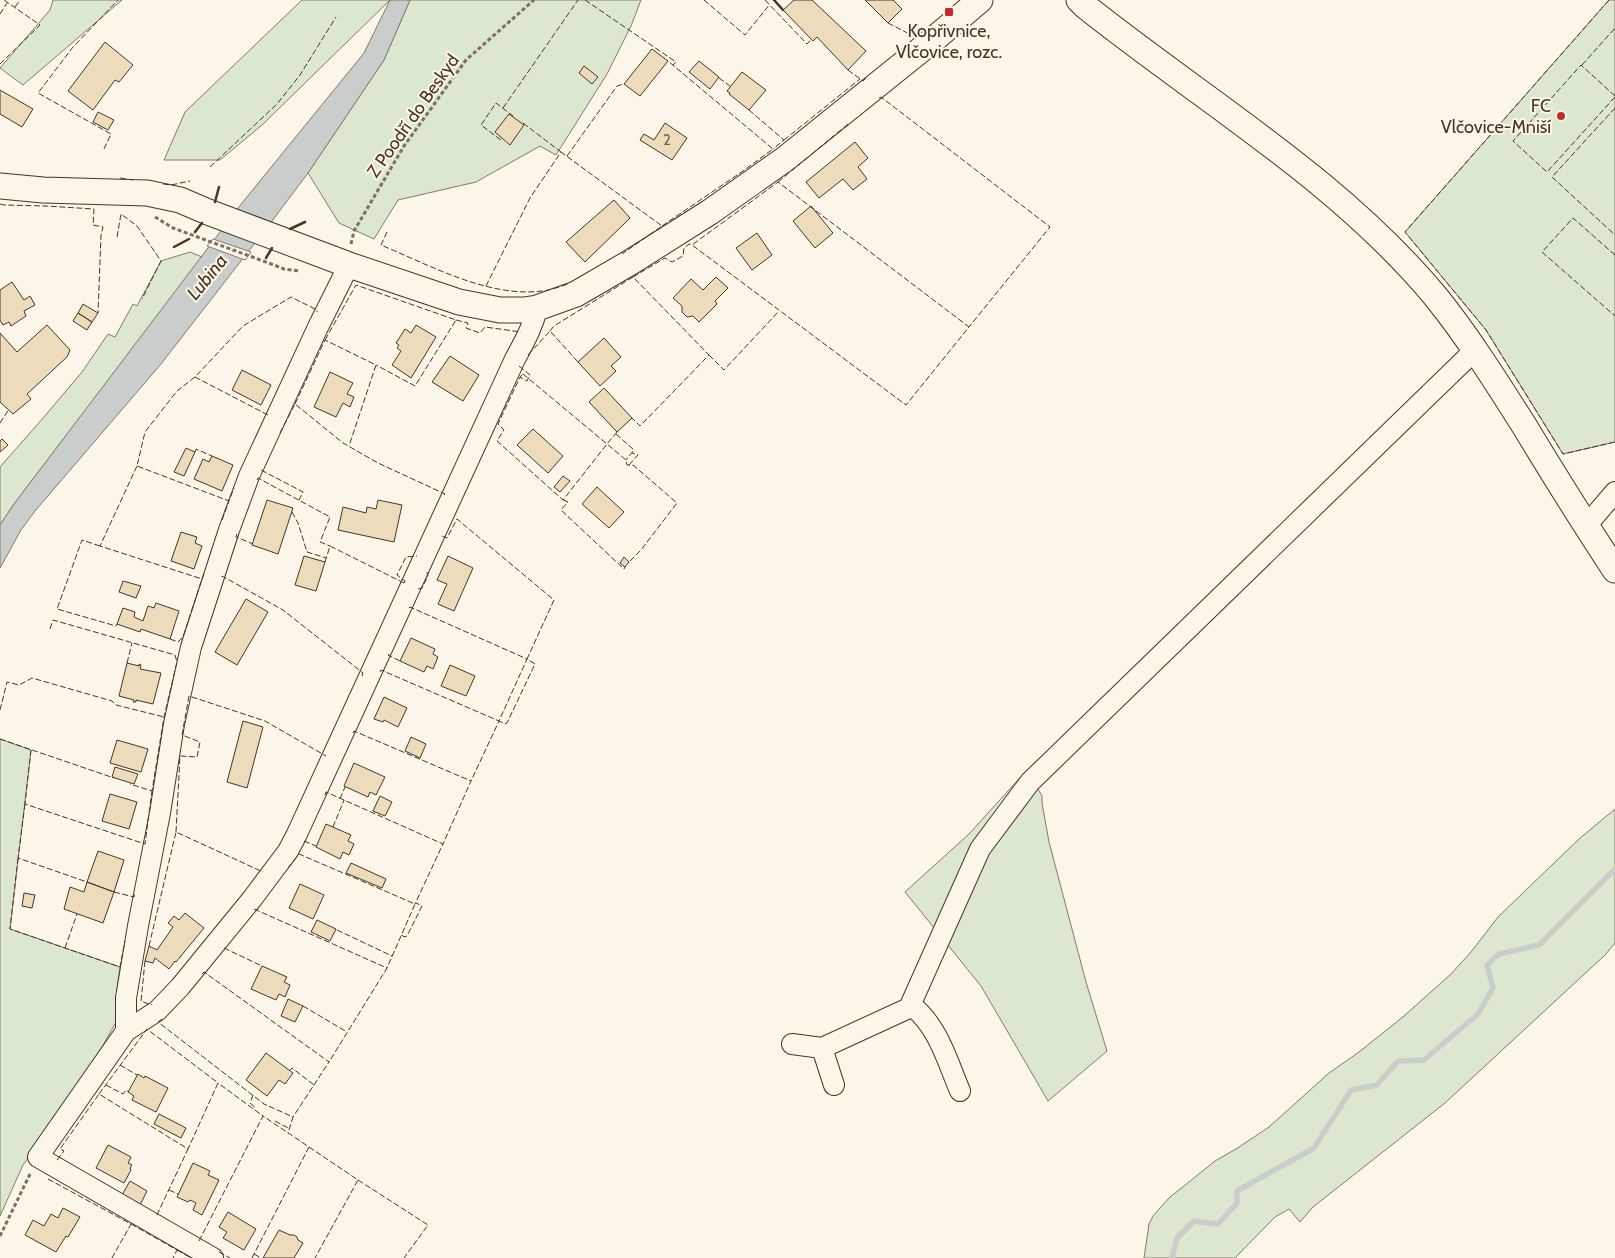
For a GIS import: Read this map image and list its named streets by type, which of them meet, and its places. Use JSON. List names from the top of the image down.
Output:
{
  "streets": {
    "path": ["Z Poodří do Beskyd"]
  },
  "water": ["Lubina"],
  "places": {
    "transit": ["Kopřivnice, Vlčovice, rozc."],
    "other": ["FC Vlčovice-Mniší"]
  },
  "house_numbers": ["2"]
}
